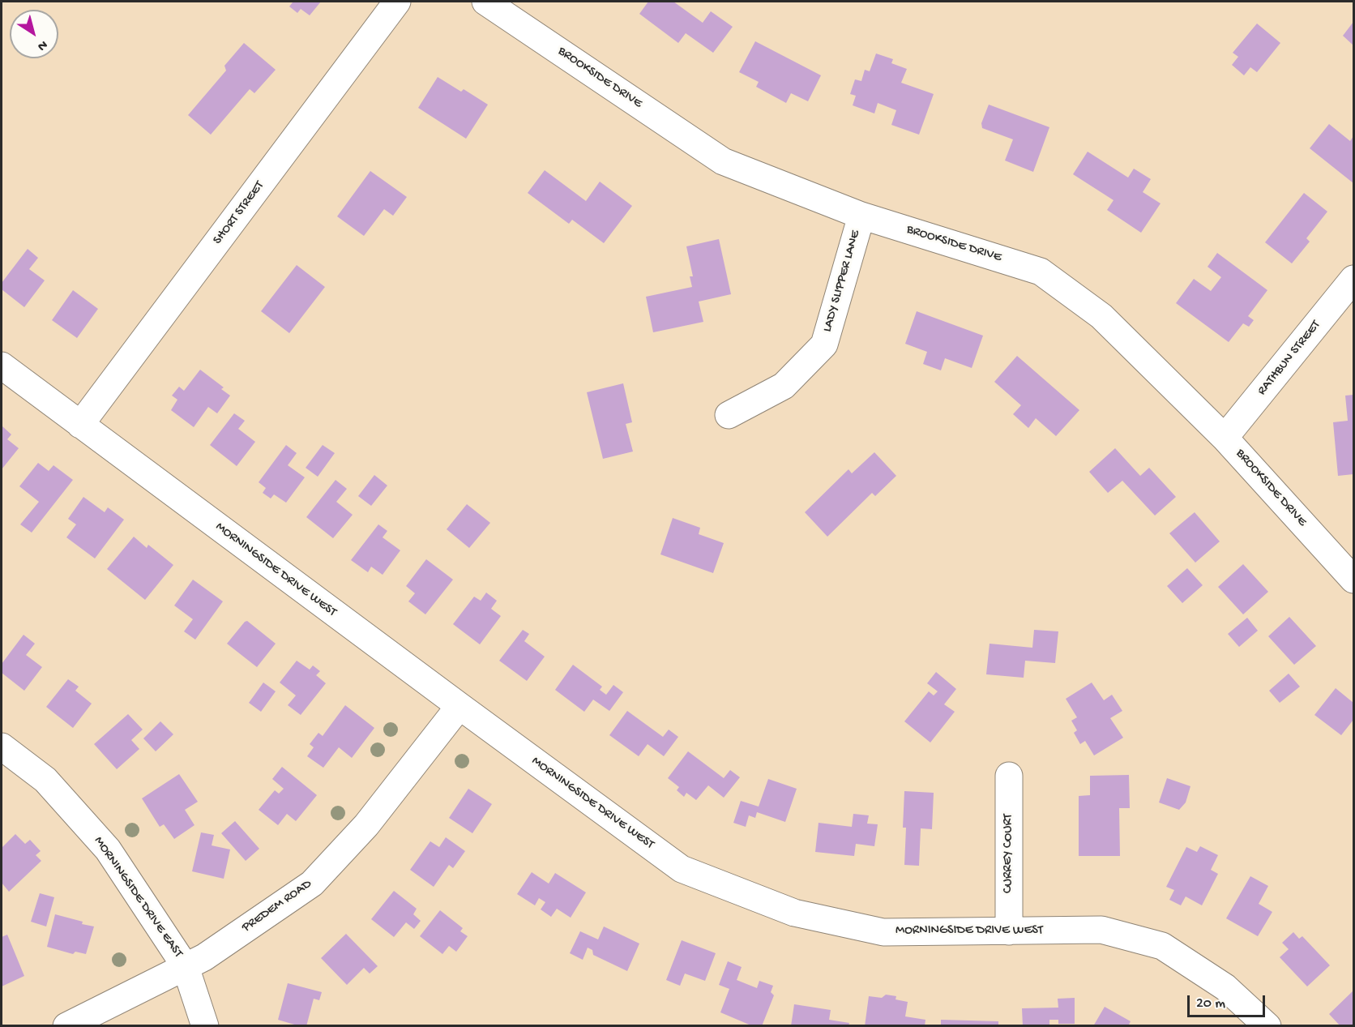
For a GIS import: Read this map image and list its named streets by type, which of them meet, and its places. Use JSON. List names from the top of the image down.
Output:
{
  "streets": {
    "street": [
      "BROOKSIDE DRIVE",
      "SHORT STREET",
      "LADY SLIPPER LANE",
      "RATHBUN STREET",
      "MORNINGSIDE DRIVE WEST",
      "CURREY COURT",
      "MORNINGSIDE DRIVE EAST",
      "PREDEM ROAD"
    ]
  },
  "crossings": [
    ["BROOKSIDE DRIVE", "LADY SLIPPER LANE"],
    ["BROOKSIDE DRIVE", "RATHBUN STREET"],
    ["SHORT STREET", "MORNINGSIDE DRIVE WEST"],
    ["MORNINGSIDE DRIVE WEST", "CURREY COURT"],
    ["MORNINGSIDE DRIVE WEST", "PREDEM ROAD"],
    ["MORNINGSIDE DRIVE EAST", "PREDEM ROAD"]
  ],
  "scale_bar": "20 m",
  "north": "bottom right"
}
